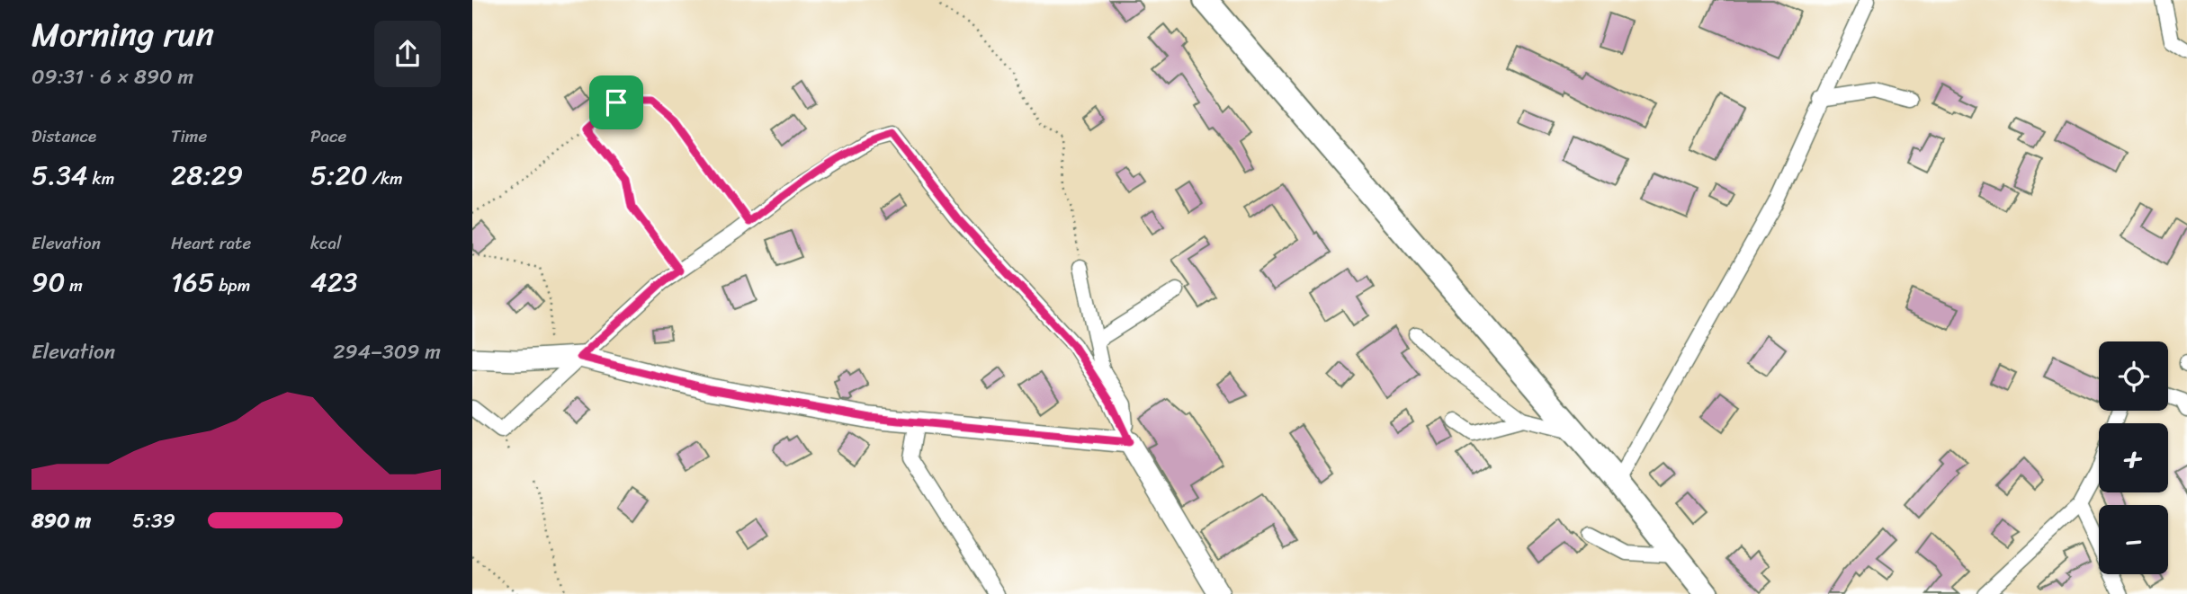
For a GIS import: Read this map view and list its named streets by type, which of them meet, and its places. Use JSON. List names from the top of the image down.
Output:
{
  "page": {
    "heading": ["Morning run", "09:31 · 6 × 890 m"],
    "stats": [
      ["Distance", "5.34 km"],
      ["Time", "28:29"],
      ["Pace", "5:20 /km"],
      ["Elevation", "90 m"],
      ["Heart rate", "165 bpm"],
      ["kcal", "423"]
    ],
    "chart": ["Elevation", "294–309 m"],
    "map_buttons": ["+", "−"],
    "list": [
      {
        "name": "890 m",
        "note": "5:39"
      }
    ]
  }
}
